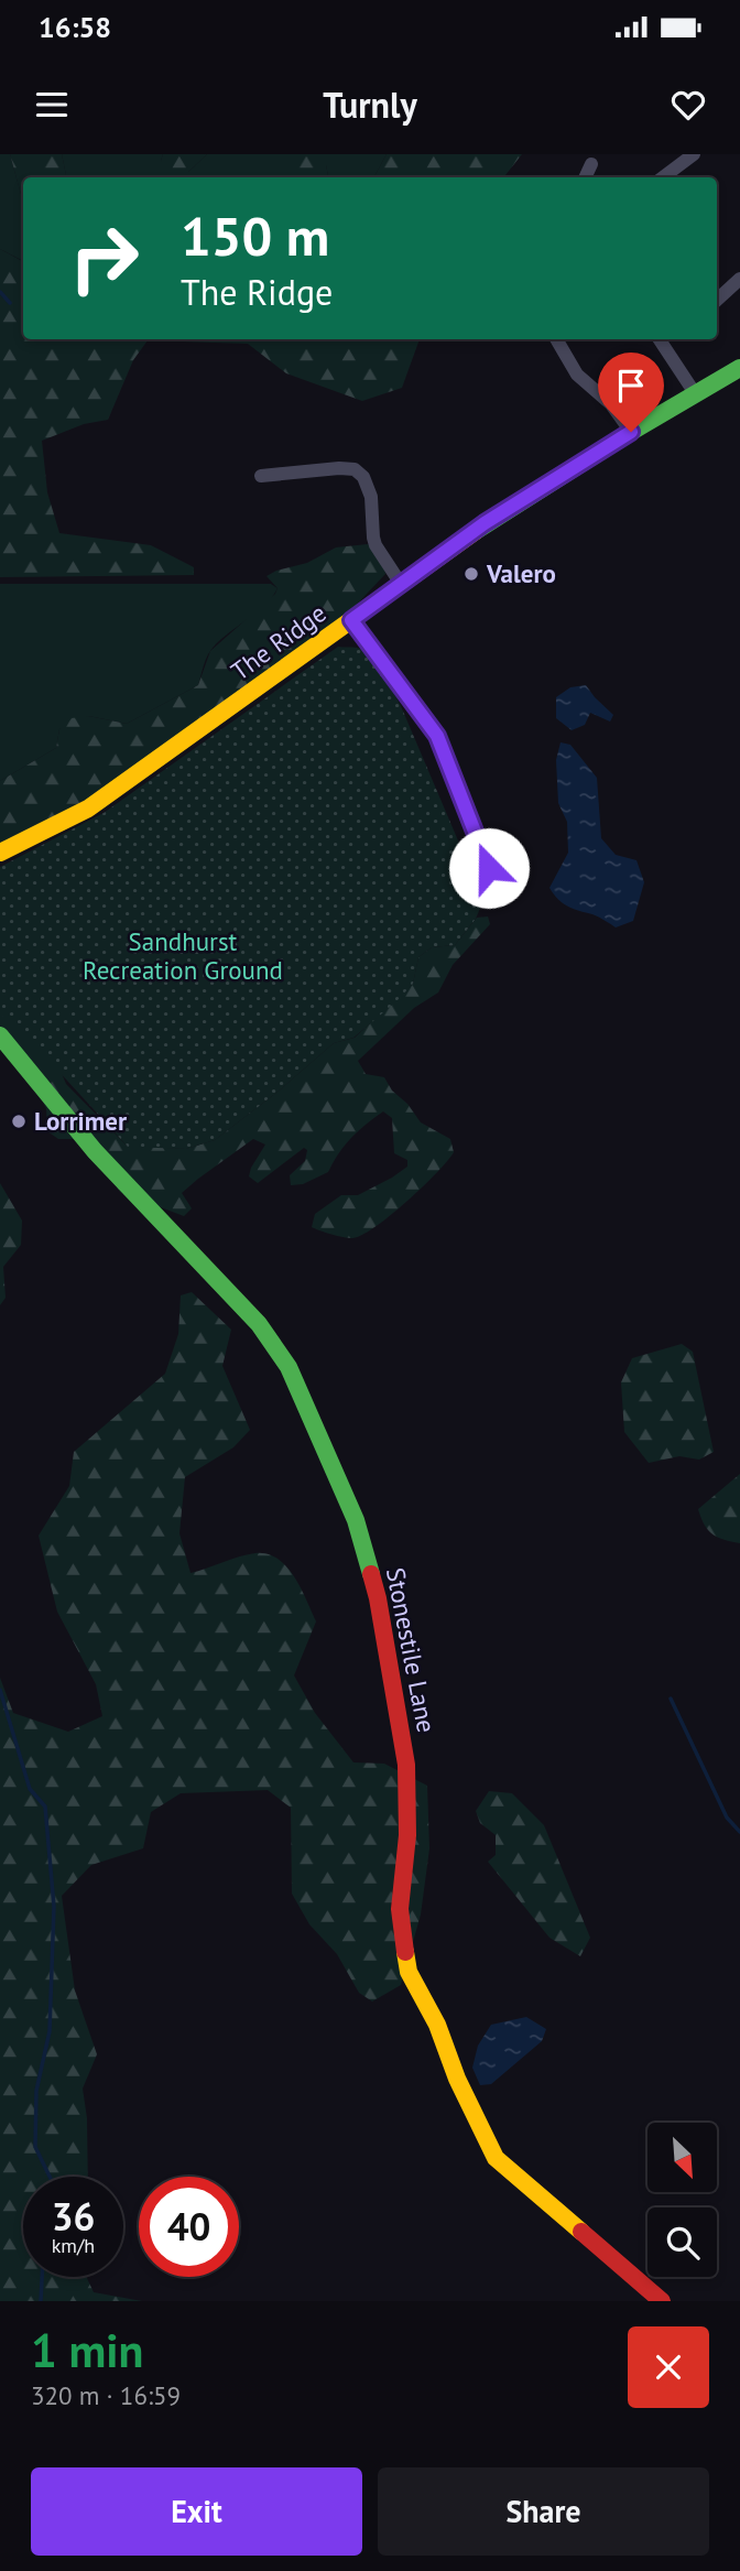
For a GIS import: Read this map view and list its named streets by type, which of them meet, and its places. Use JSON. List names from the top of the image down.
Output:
{
  "streets": {
    "street": ["The Ridge", "Stonestile Lane"]
  },
  "parks": ["Sandhurst Recreation Ground"],
  "places": ["Valero", "Lorrimer"],
  "north": "bottom right",
  "page": {
    "status": "16:58",
    "header": "Turnly",
    "turn": ["150 m", "The Ridge"],
    "speed": "36 km/h",
    "limit": "40",
    "heading": ["1 min", "320 m · 16:59"],
    "buttons": ["Exit", "Share"]
  }
}
